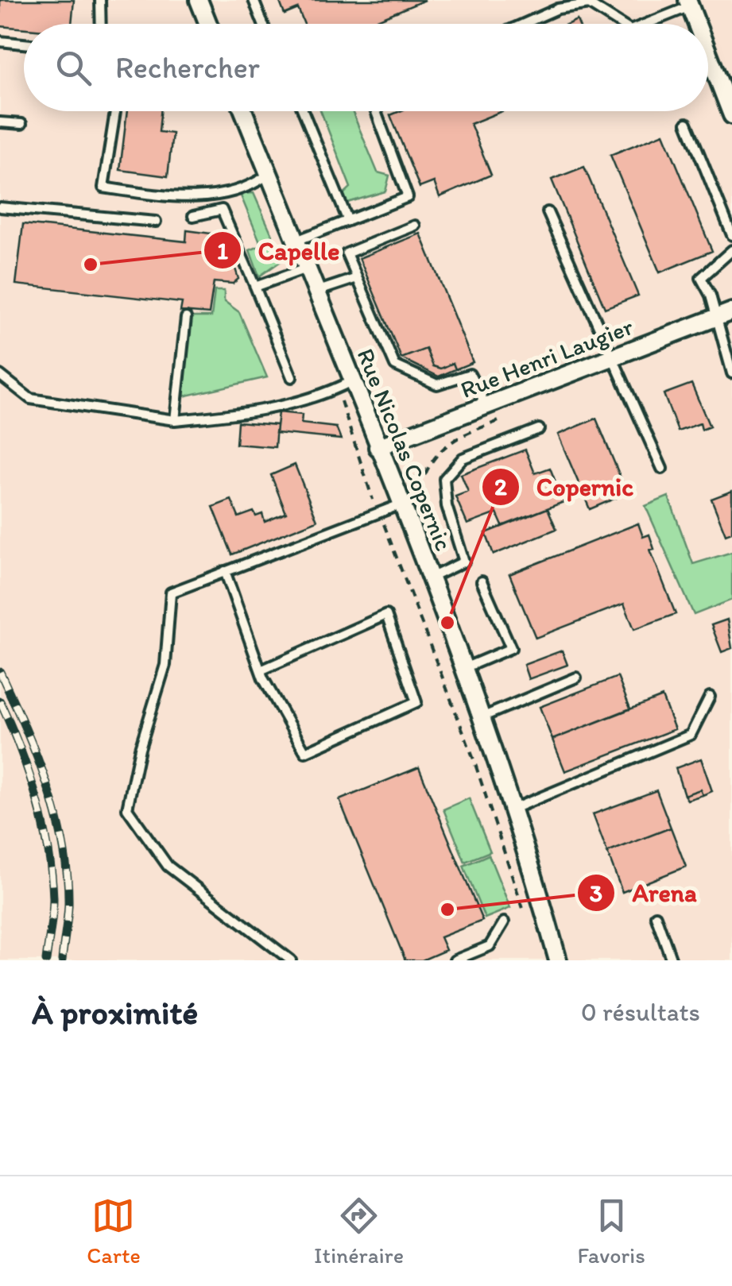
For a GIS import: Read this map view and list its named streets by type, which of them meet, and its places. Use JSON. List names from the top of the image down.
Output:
{
  "streets": {
    "street": ["Rue Henri Laugier", "Rue Nicolas Copernic"]
  },
  "crossings": [
    ["Rue Henri Laugier", "Rue Nicolas Copernic"]
  ],
  "places": ["Capelle", "Copernic", "Arena"],
  "page": {
    "search": "Rechercher",
    "heading": ["À proximité", "0 résultats"],
    "nav": ["Carte", "Itinéraire", "Favoris"]
  }
}
